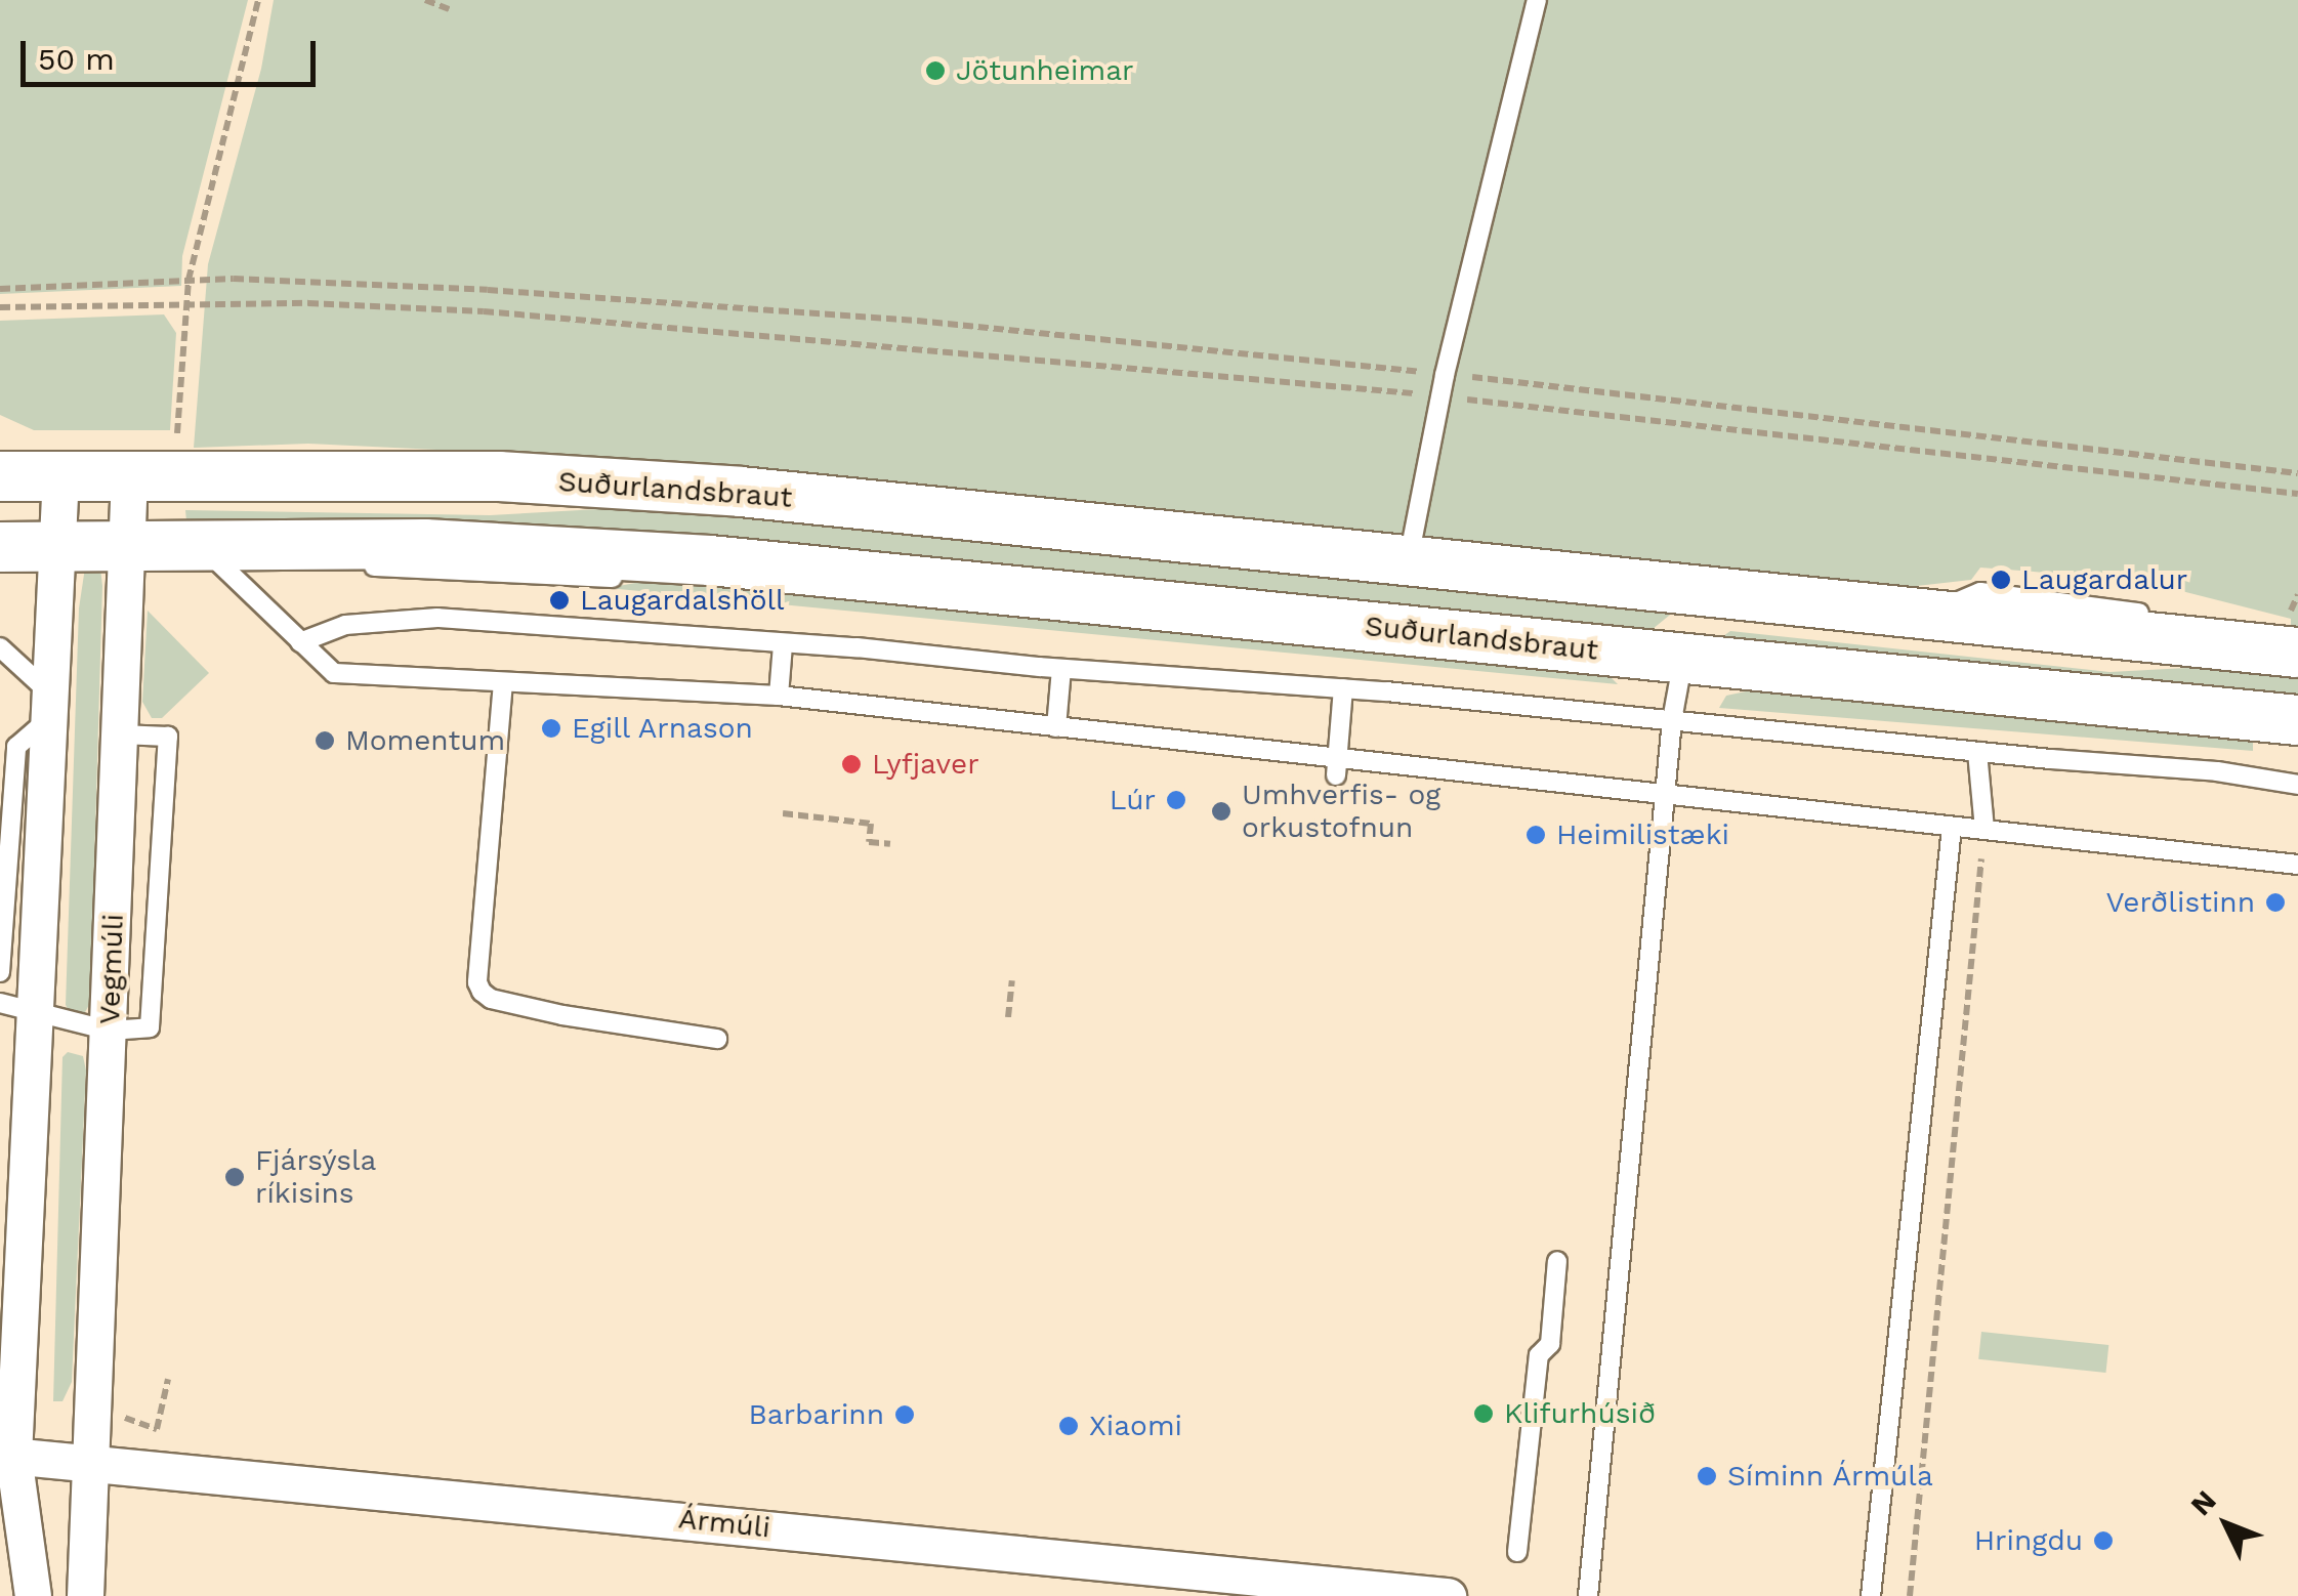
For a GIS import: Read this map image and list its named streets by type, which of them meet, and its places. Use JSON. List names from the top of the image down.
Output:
{
  "streets": {
    "main road": ["Suðurlandsbraut"],
    "street": ["Vegmúli", "Ármúli"]
  },
  "crossings": [
    ["Suðurlandsbraut", "Vegmúli"],
    ["Vegmúli", "Ármúli"]
  ],
  "places": [
    "Jötunheimar",
    "Laugardalur",
    "Laugardalshöll",
    "Egill Arnason",
    "Momentum",
    "Lyfjaver",
    "Lúr",
    "Umhverfis- og orkustofnun",
    "Heimilistæki",
    "Verðlistinn",
    "Fjársýsla ríkisins",
    "Klifurhúsið",
    "Barbarinn",
    "Xiaomi",
    "Síminn Ármúla",
    "Hringdu"
  ],
  "scale_bar": "50 m",
  "north": "top left"
}
